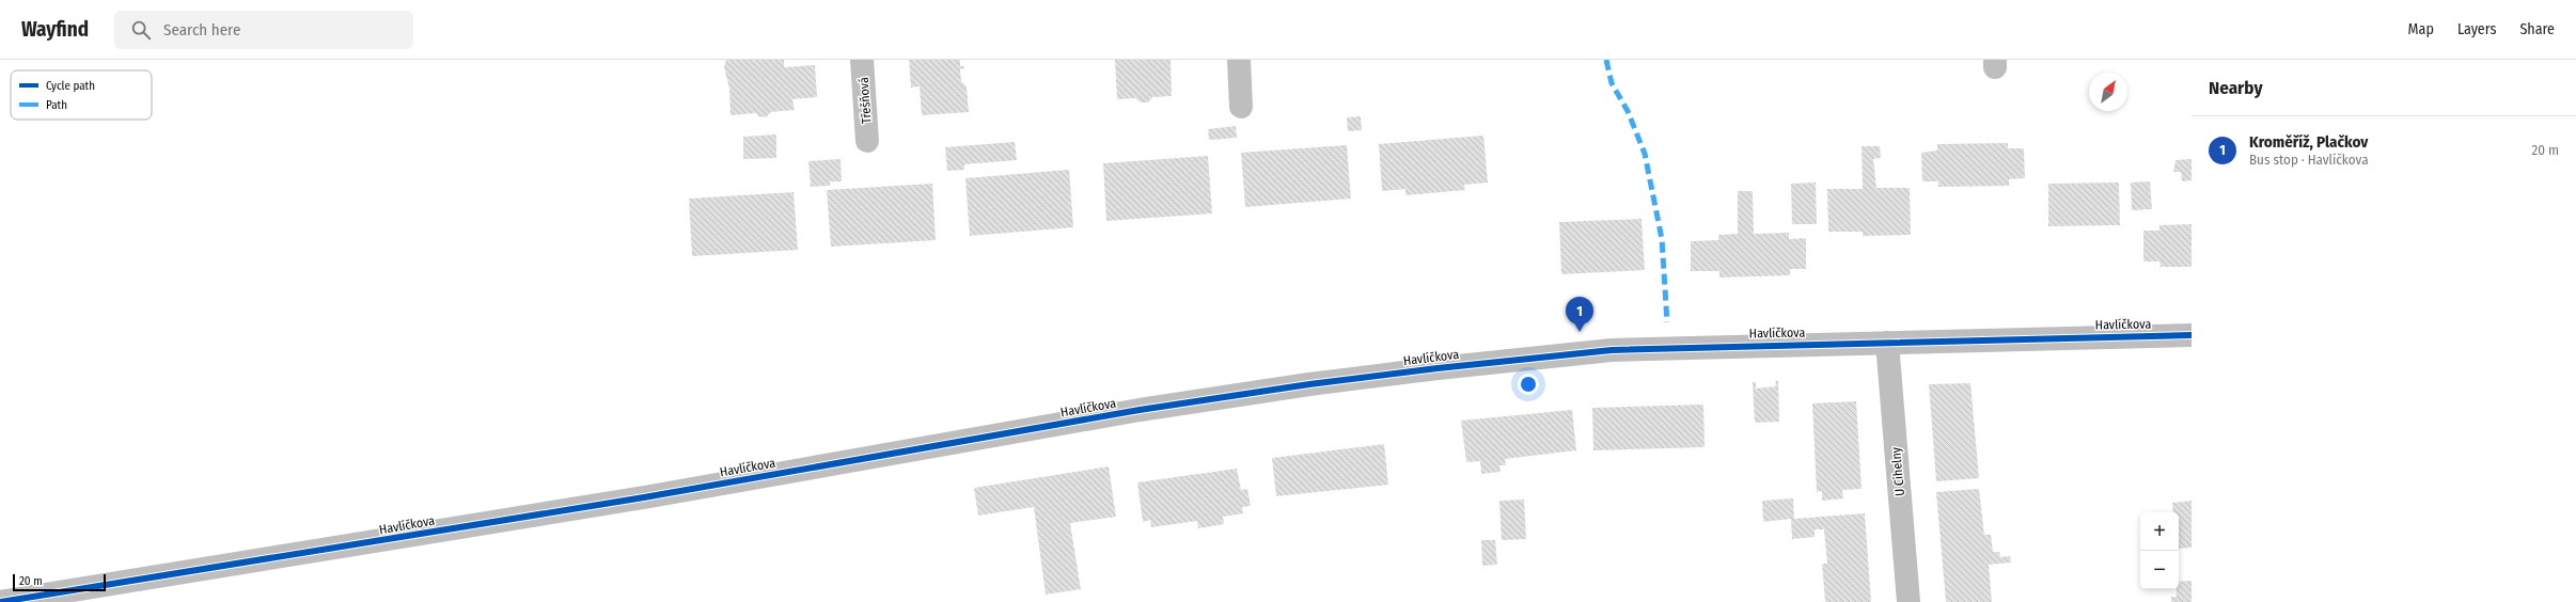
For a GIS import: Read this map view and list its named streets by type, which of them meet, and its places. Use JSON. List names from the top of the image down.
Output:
{
  "streets": {
    "street": ["Třešňová", "Havlíčkova", "U Cihelny"]
  },
  "crossings": [
    ["Havlíčkova", "U Cihelny"]
  ],
  "legend": ["Cycle path", "Path"],
  "scale_bar": "20 m",
  "north": "top right",
  "page": {
    "header": "Wayfind",
    "search": "Search here",
    "nav": ["Map", "Layers", "Share"],
    "heading": "Nearby",
    "list": [
      {
        "mark": "1",
        "name": "Kroměříž, Plačkov",
        "note": "Bus stop · Havlíčkova",
        "value": "20 m"
      }
    ],
    "pins": "1",
    "map_buttons": ["+", "−"],
    "scale": "20 m"
  }
}
